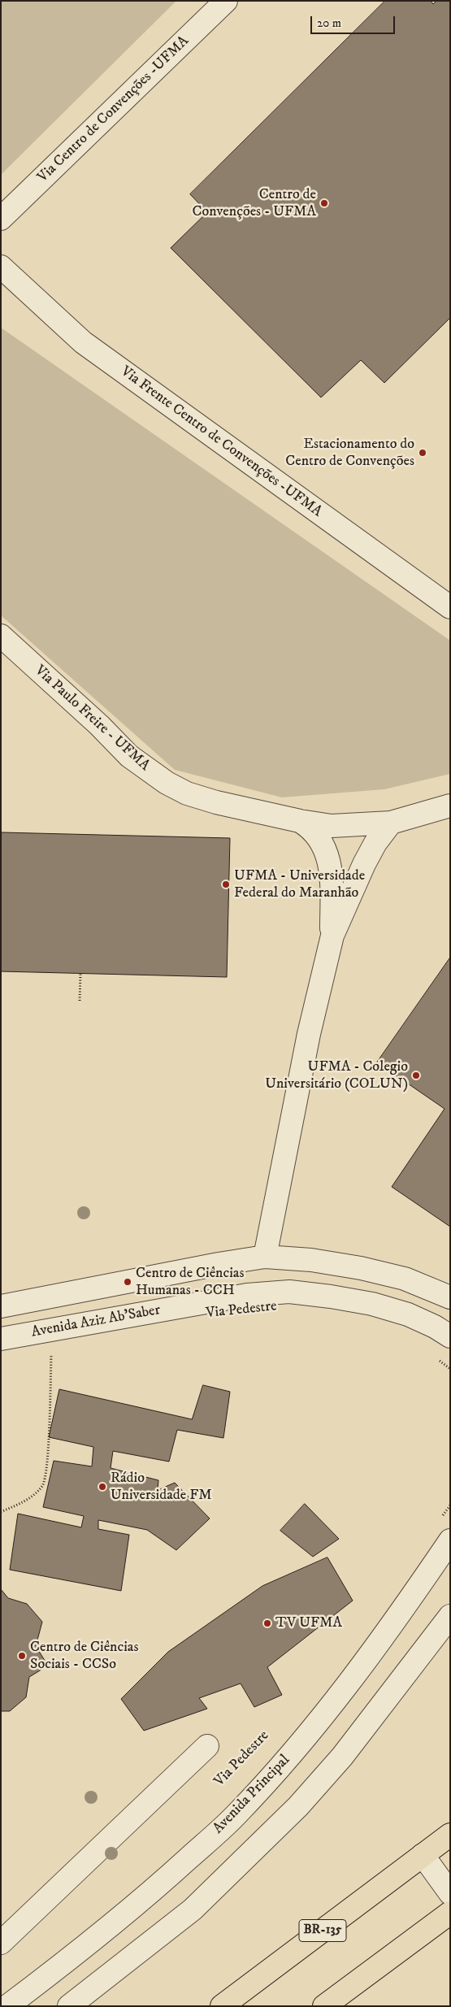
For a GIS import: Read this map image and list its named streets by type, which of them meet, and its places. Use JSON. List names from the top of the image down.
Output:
{
  "streets": {
    "highway": ["BR-135"],
    "street": [
      "Via Centro de Convenções -UFMA",
      "Via Frente Centro de Convenções -UFMA",
      "Via Paulo Freire - UFMA",
      "Avenida Aziz Ab'Saber",
      "Avenida Principal"
    ]
  },
  "places": [
    "Centro de Convenções - UFMA",
    "Estacionamento do Centro de Convenções",
    "UFMA - Universidade Federal do Maranhão",
    "UFMA - Colegio Universitário (COLUN)",
    "Centro de Ciências Humanas - CCH",
    "Rádio Universidade FM",
    "TV UFMA",
    "Centro de Ciências Sociais - CCSo"
  ],
  "scale_bar": "20 m"
}
